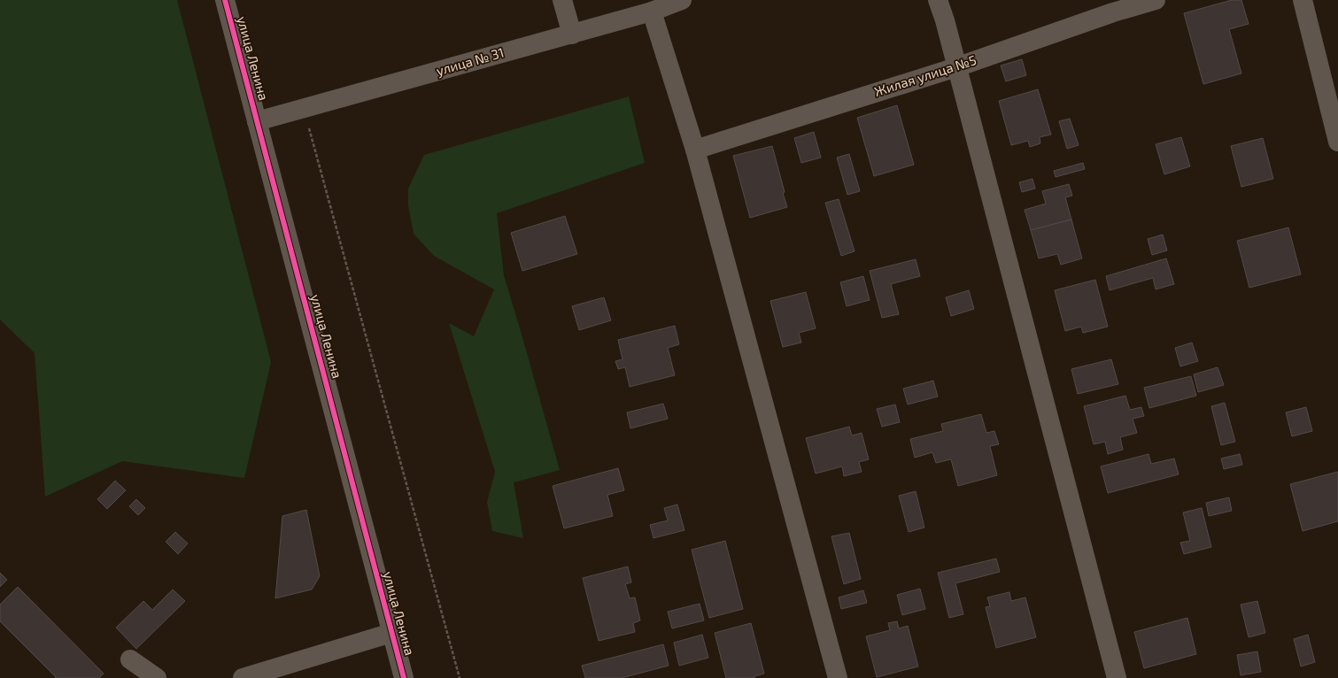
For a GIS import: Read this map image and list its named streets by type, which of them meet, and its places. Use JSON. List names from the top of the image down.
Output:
{
  "streets": {
    "street": ["улица Ленина", "улица № 31", "Жилая улица №5"]
  },
  "crossings": [
    ["улица Ленина", "улица № 31"]
  ]
}
